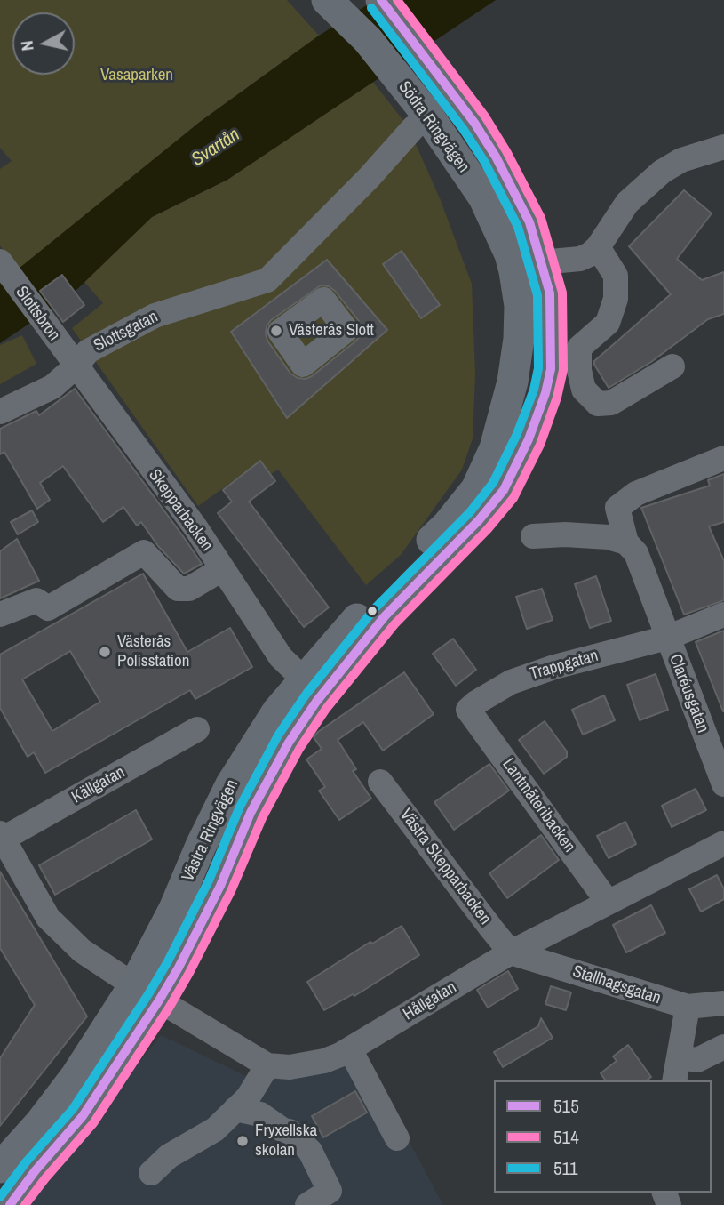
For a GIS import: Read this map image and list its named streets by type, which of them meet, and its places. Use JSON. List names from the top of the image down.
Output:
{
  "streets": {
    "main road": ["Södra Ringvägen", "Västra Ringvägen"],
    "street": [
      "Slottsbron",
      "Slottsgatan",
      "Skepparbacken",
      "Trappgatan",
      "Claréusgatan",
      "Källgatan",
      "Lantmäteribacken",
      "Västra Skepparbacken",
      "Stallhagsgatan",
      "Hållgatan"
    ]
  },
  "crossings": [
    ["Södra Ringvägen", "Västra Ringvägen"],
    ["Slottsbron", "Slottsgatan"],
    ["Slottsbron", "Skepparbacken"],
    ["Slottsgatan", "Skepparbacken"],
    ["Skepparbacken", "Västra Ringvägen"],
    ["Trappgatan", "Claréusgatan"],
    ["Trappgatan", "Lantmäteribacken"],
    ["Källgatan", "Hållgatan"],
    ["Lantmäteribacken", "Hållgatan"],
    ["Västra Ringvägen", "Hållgatan"],
    ["Västra Skepparbacken", "Stallhagsgatan"],
    ["Västra Skepparbacken", "Hållgatan"],
    ["Stallhagsgatan", "Hållgatan"]
  ],
  "water": ["Svartån"],
  "parks": ["Vasaparken"],
  "places": ["Västerås Slott", "Västerås Polisstation", "Fryxellska skolan"],
  "lines": ["transit line 515", "transit line 514", "transit line 511"],
  "legend": ["515", "514", "511"],
  "north": "left"
}
